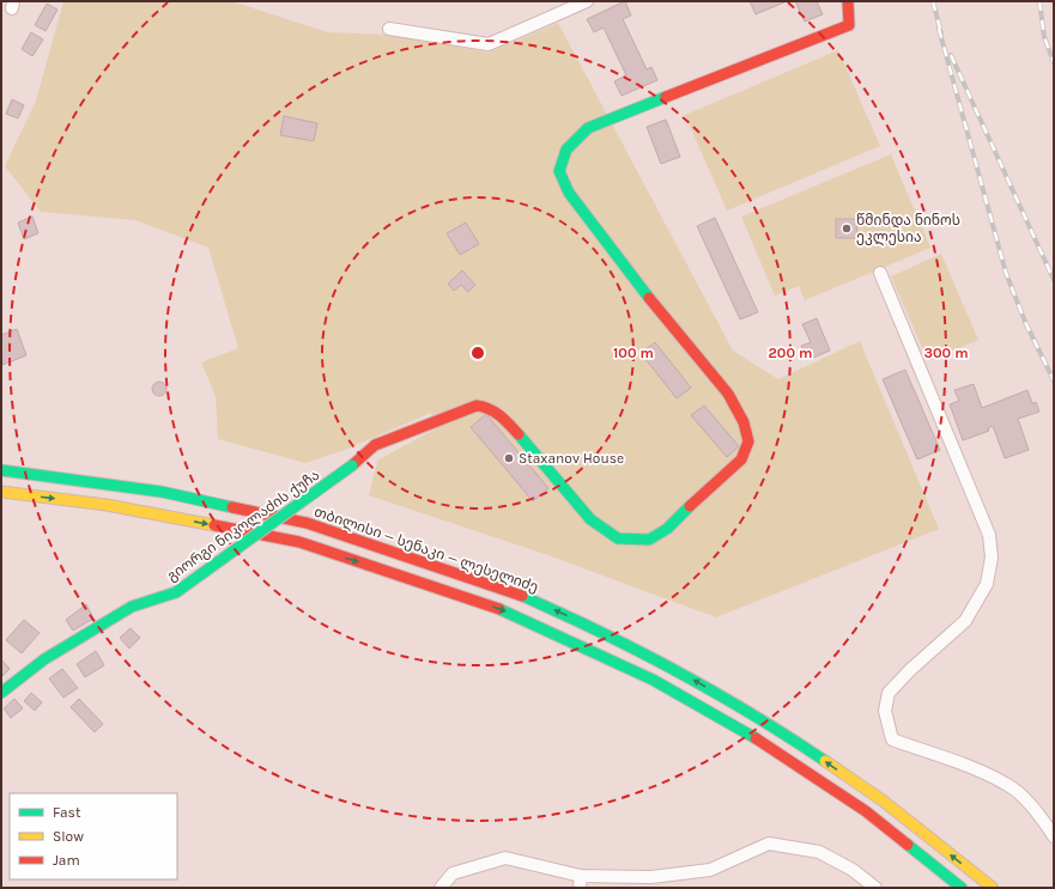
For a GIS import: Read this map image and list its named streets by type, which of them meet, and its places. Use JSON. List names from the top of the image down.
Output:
{
  "streets": {
    "main road": ["გიორგი ნიკოლაძის ქუჩა", "თბილისი — სენაკი — ლესელიძე"]
  },
  "places": ["წმინდა ნინოს ეკლესია", "Staxanov House"],
  "legend": ["Fast", "Slow", "Jam"],
  "rings": ["100 m", "200 m", "300 m"]
}
